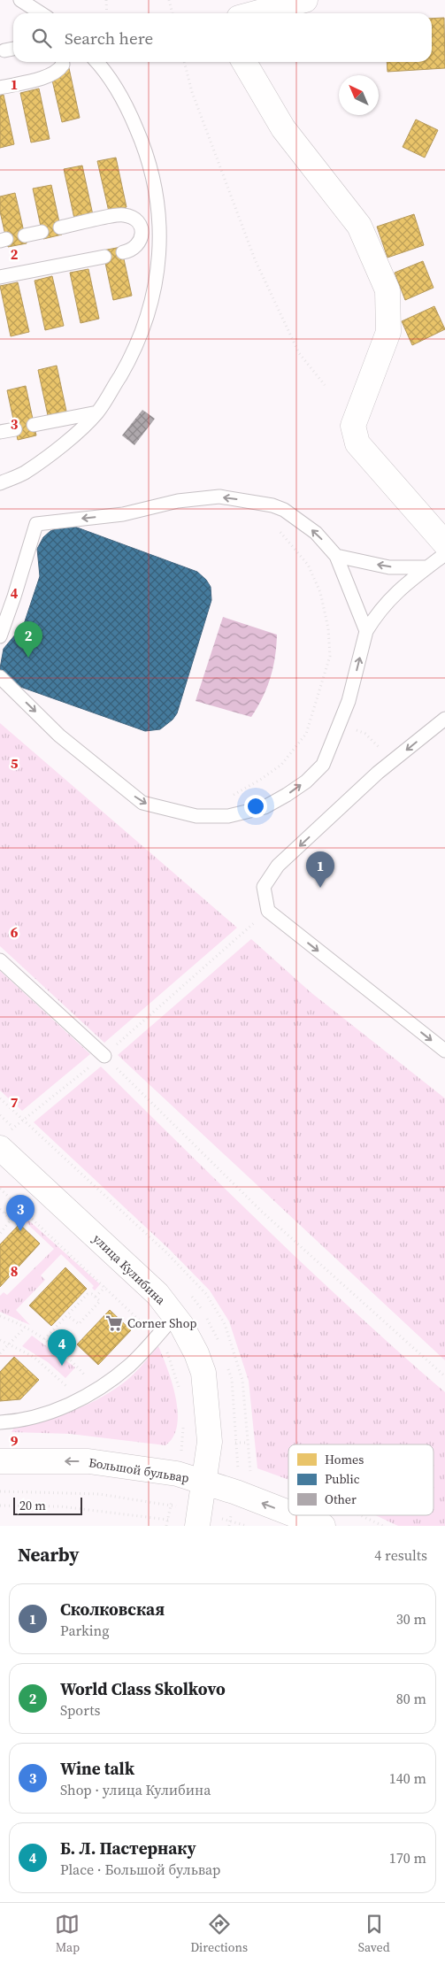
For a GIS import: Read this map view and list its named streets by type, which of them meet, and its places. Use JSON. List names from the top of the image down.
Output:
{
  "streets": {
    "street": ["улица Кулибина", "Большой бульвар"]
  },
  "crossings": [
    ["улица Кулибина", "Большой бульвар"]
  ],
  "one_way": ["Большой бульвар"],
  "places": {
    "supermarket": ["Corner Shop"]
  },
  "legend": ["Homes", "Public", "Other"],
  "scale_bar": "20 m",
  "north": "top left",
  "page": {
    "search": "Search here",
    "pins": [
      "2",
      "1",
      "3",
      "4"
    ],
    "scale": "20 m",
    "heading": ["Nearby", "4 results"],
    "list": [
      {
        "mark": "1",
        "name": "Сколковская",
        "note": "Parking",
        "value": "30 m"
      },
      {
        "mark": "2",
        "name": "World Class Skolkovo",
        "note": "Sports",
        "value": "80 m"
      },
      {
        "mark": "3",
        "name": "Wine talk",
        "note": "Shop · улица Кулибина",
        "value": "140 m"
      },
      {
        "mark": "4",
        "name": "Б. Л. Пастернаку",
        "note": "Place · Большой бульвар",
        "value": "170 m"
      }
    ],
    "nav": ["Map", "Directions", "Saved"]
  },
  "grid": {
    "rows": [
      "1",
      "2",
      "3",
      "4",
      "5",
      "6",
      "7",
      "8",
      "9"
    ]
  }
}
